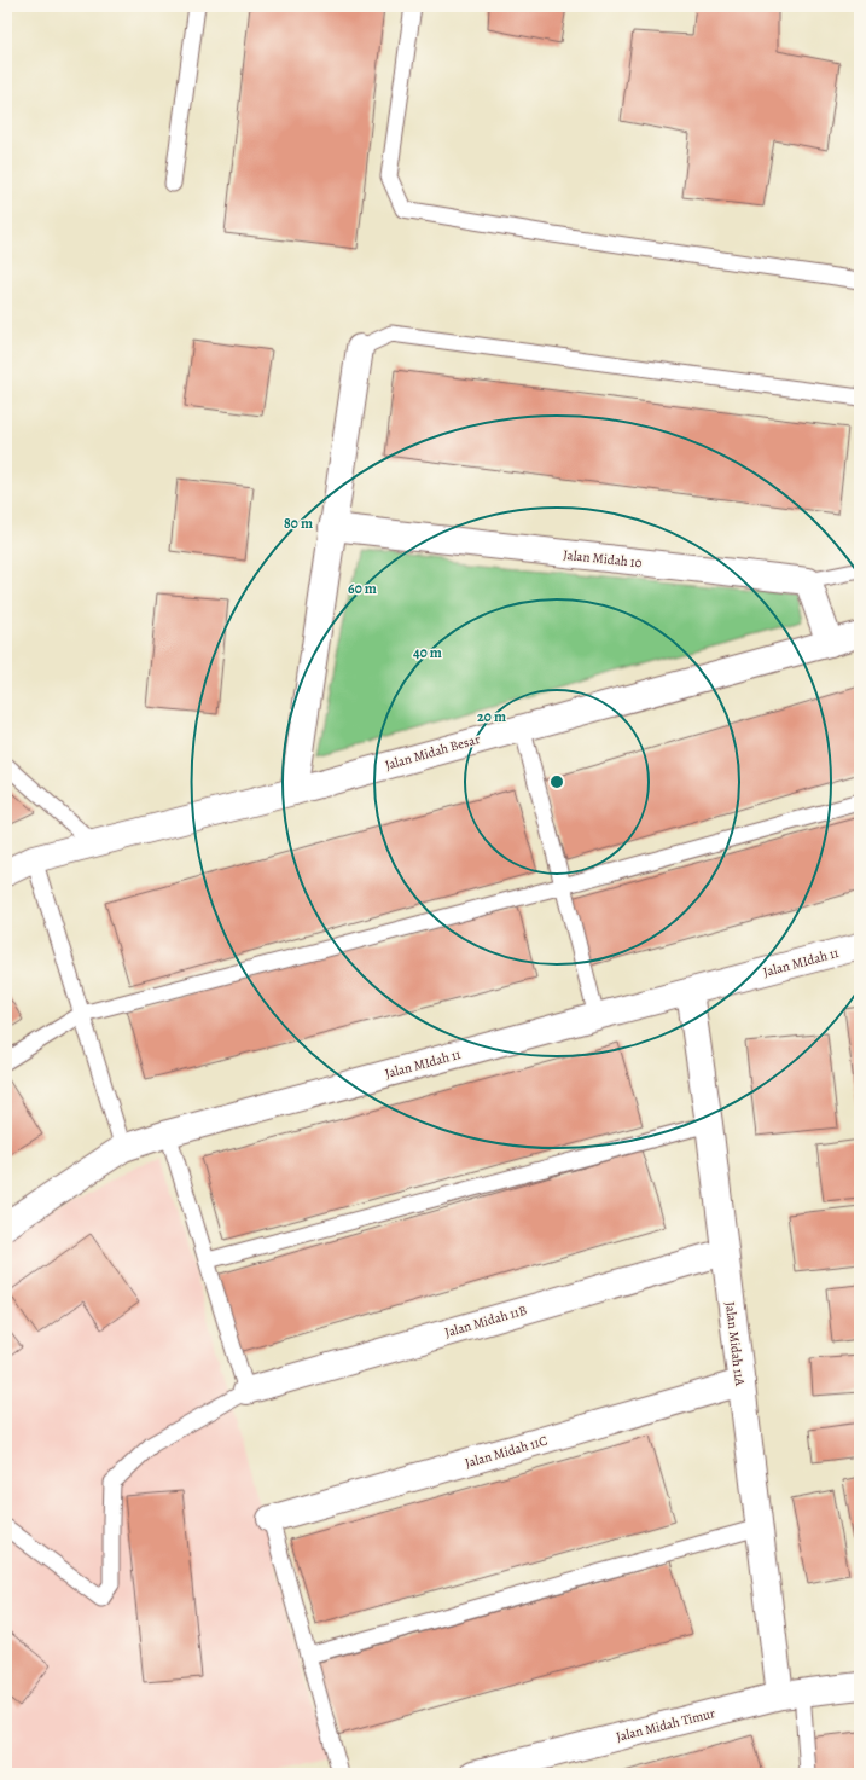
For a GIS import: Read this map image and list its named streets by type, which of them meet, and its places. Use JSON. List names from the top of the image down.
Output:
{
  "streets": {
    "street": [
      "Jalan Midah 10",
      "Jalan Midah Besar",
      "Jalan MIdah 11",
      "Jalan Midah 11B",
      "Jalan Midah 11A",
      "Jalan Midah 11C",
      "Jalan Midah Timur"
    ]
  },
  "crossings": [
    ["Jalan MIdah 11", "Jalan Midah 11A"],
    ["Jalan Midah 11B", "Jalan Midah 11A"],
    ["Jalan Midah 11A", "Jalan Midah 11C"],
    ["Jalan Midah 11A", "Jalan Midah Timur"]
  ],
  "rings": [
    "80 m",
    "60 m",
    "40 m",
    "20 m"
  ]
}
